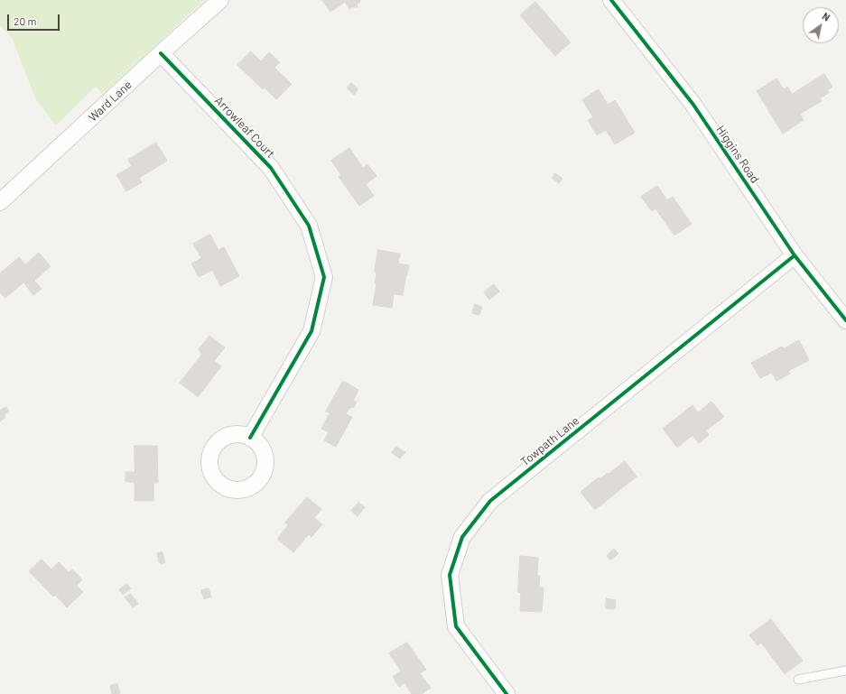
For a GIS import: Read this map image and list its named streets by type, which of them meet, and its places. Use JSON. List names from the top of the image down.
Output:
{
  "streets": {
    "street": [
      "Ward Lane",
      "Arrowleaf Court",
      "Higgins Road",
      "Towpath Lane"
    ]
  },
  "crossings": [
    ["Ward Lane", "Arrowleaf Court"],
    ["Higgins Road", "Towpath Lane"]
  ],
  "scale_bar": "20 m",
  "north": "top right"
}
